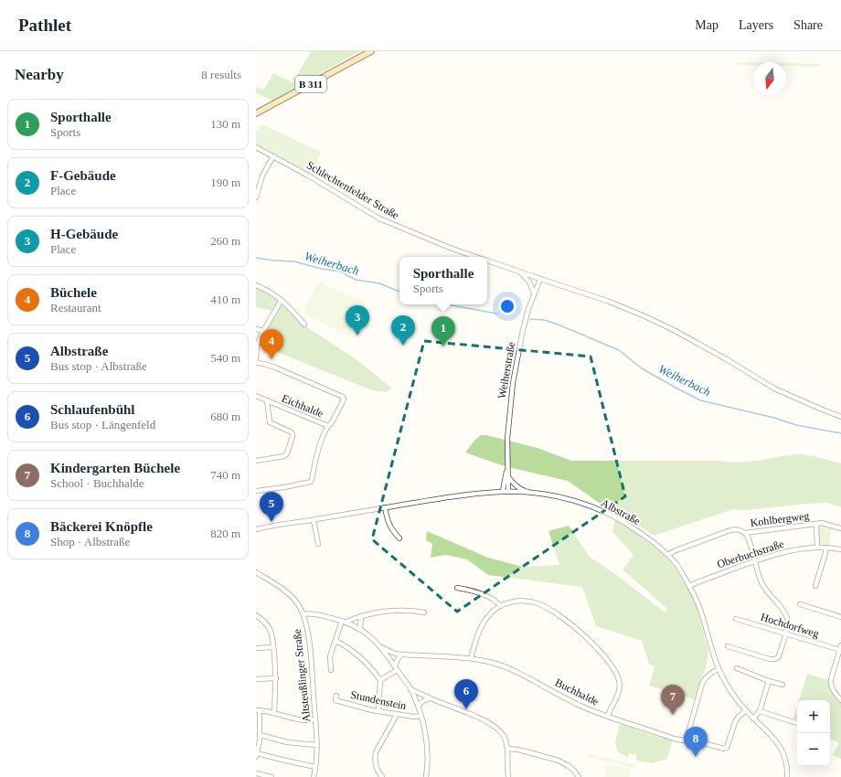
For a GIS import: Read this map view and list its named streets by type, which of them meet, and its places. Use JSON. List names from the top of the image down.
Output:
{
  "streets": {
    "main road": ["B 311"],
    "street": [
      "Schlechtenfelder Straße",
      "Weiherstraße",
      "Eichhalde",
      "Albstraße",
      "Kohlbergweg",
      "Oberbuchstraße",
      "Hochdorfweg",
      "Altsteußlinger Straße",
      "Buchhalde",
      "Stundenstein"
    ]
  },
  "crossings": [
    ["Schlechtenfelder Straße", "Weiherstraße"],
    ["Weiherstraße", "Albstraße"],
    ["Albstraße", "Kohlbergweg"],
    ["Albstraße", "Oberbuchstraße"],
    ["Kohlbergweg", "Oberbuchstraße"],
    ["Kohlbergweg", "Hochdorfweg"]
  ],
  "water": ["Weiherbach"],
  "north": "bottom",
  "page": {
    "header": "Pathlet",
    "nav": ["Map", "Layers", "Share"],
    "heading": ["Nearby", "8 results"],
    "list": [
      {
        "mark": "1",
        "name": "Sporthalle",
        "note": "Sports",
        "value": "130 m"
      },
      {
        "mark": "2",
        "name": "F-Gebäude",
        "note": "Place",
        "value": "190 m"
      },
      {
        "mark": "3",
        "name": "H-Gebäude",
        "note": "Place",
        "value": "260 m"
      },
      {
        "mark": "4",
        "name": "Büchele",
        "note": "Restaurant",
        "value": "410 m"
      },
      {
        "mark": "5",
        "name": "Albstraße",
        "note": "Bus stop · Albstraße",
        "value": "540 m"
      },
      {
        "mark": "6",
        "name": "Schlaufenbühl",
        "note": "Bus stop · Längenfeld",
        "value": "680 m"
      },
      {
        "mark": "7",
        "name": "Kindergarten Büchele",
        "note": "School · Buchhalde",
        "value": "740 m"
      },
      {
        "mark": "8",
        "name": "Bäckerei Knöpfle",
        "note": "Shop · Albstraße",
        "value": "820 m"
      }
    ],
    "popup": ["Sporthalle", "Sports"],
    "pins": [
      "3",
      "2",
      "1",
      "4",
      "5",
      "6",
      "7",
      "8"
    ],
    "map_buttons": ["+", "−"]
  }
}
